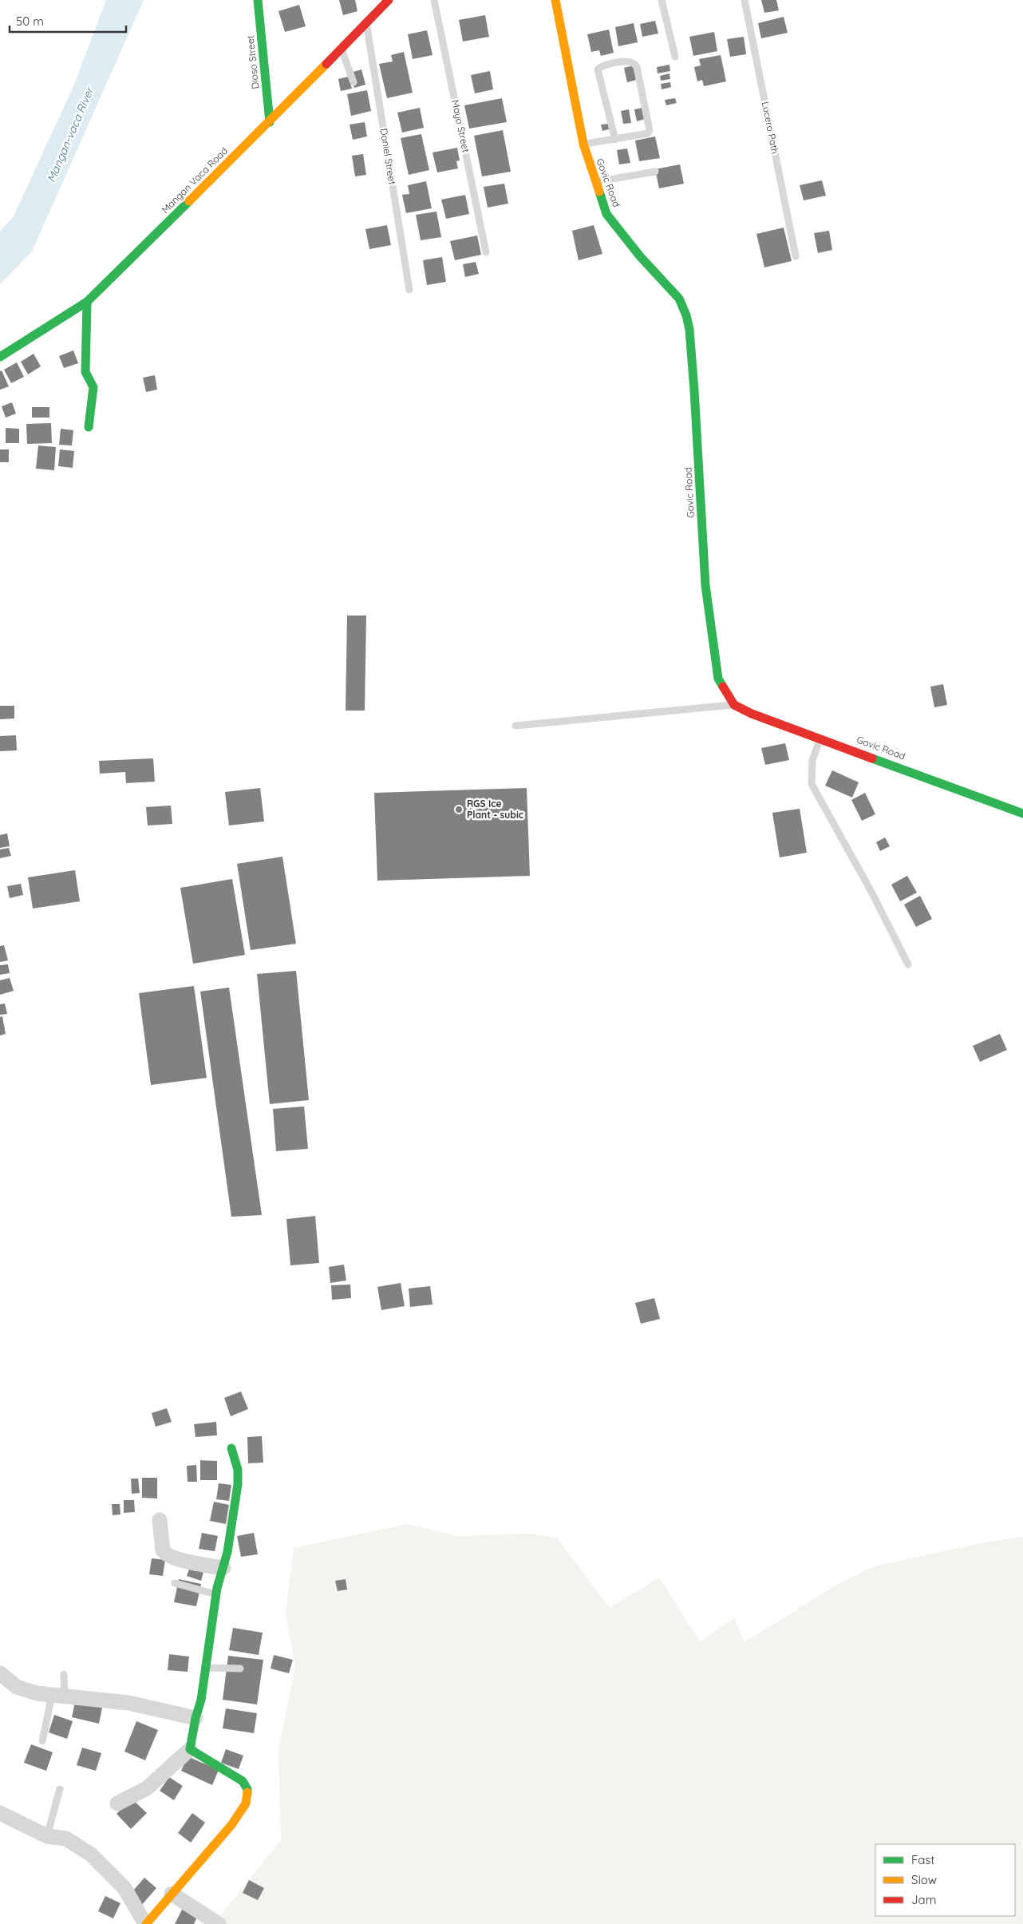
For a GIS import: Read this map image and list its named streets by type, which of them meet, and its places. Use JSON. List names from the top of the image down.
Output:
{
  "streets": {
    "street": ["Dioso Street", "Mangan Vaca Road", "Govic Road"],
    "lane": ["Mayo Street", "Lucero Path", "Daniel Street"]
  },
  "crossings": [
    ["Dioso Street", "Mangan Vaca Road"],
    ["Daniel Street", "Mangan Vaca Road"]
  ],
  "water": ["Mangan-vaca River"],
  "places": ["RGS Ice Plant - subic"],
  "legend": ["Fast", "Slow", "Jam"],
  "scale_bar": "50 m"
}
